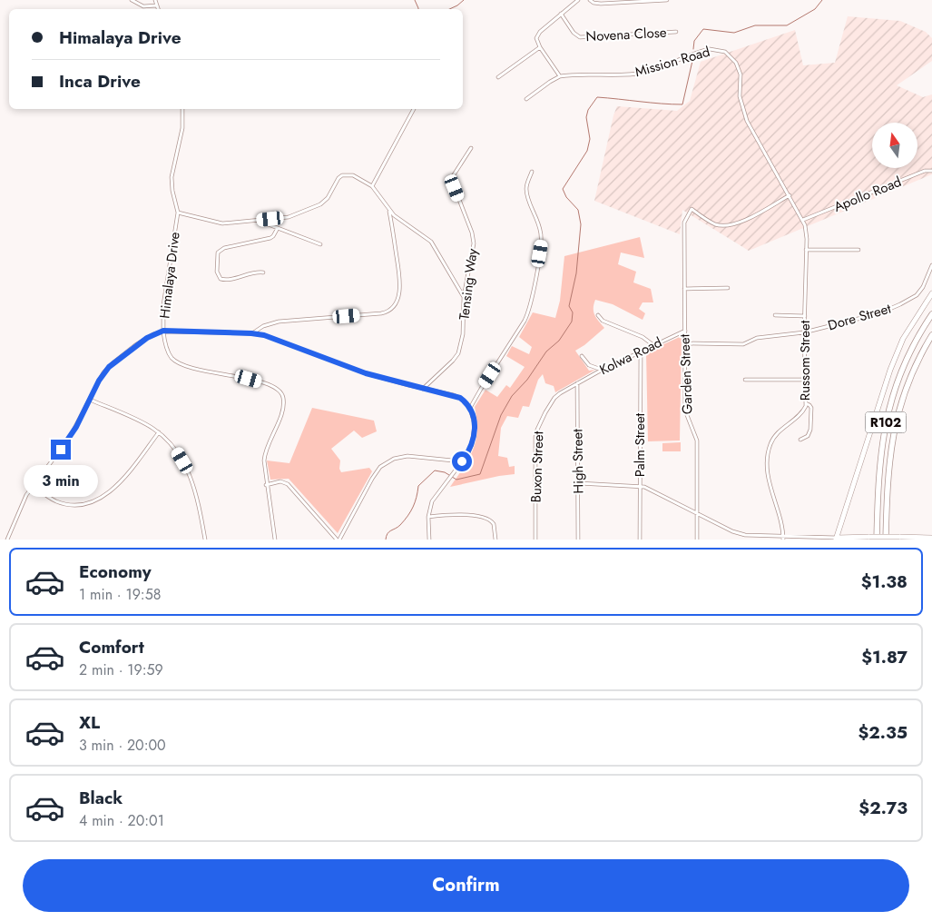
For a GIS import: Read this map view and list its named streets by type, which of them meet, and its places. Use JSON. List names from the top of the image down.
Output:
{
  "streets": {
    "main road": ["R102"],
    "street": [
      "Novena Close",
      "Mission Road",
      "Apollo Road",
      "Himalaya Drive",
      "Tensing Way",
      "Dore Street",
      "Kolwa Road",
      "Russom Street",
      "Garden Street",
      "Palm Street",
      "High Street",
      "Buxon Street"
    ]
  },
  "crossings": [
    ["Mission Road", "Apollo Road"],
    ["Mission Road", "Russom Street"],
    ["Mission Road", "Garden Street"],
    ["Apollo Road", "Russom Street"],
    ["Himalaya Drive", "Tensing Way"],
    ["Dore Street", "Russom Street"],
    ["Dore Street", "Garden Street"],
    ["Kolwa Road", "Garden Street"],
    ["Kolwa Road", "Palm Street"],
    ["Kolwa Road", "High Street"],
    ["Kolwa Road", "Buxon Street"],
    ["High Street", "Buxon Street"]
  ],
  "north": "top",
  "page": {
    "banner": ["Himalaya Drive", "Inca Drive"],
    "bubble": "3 min",
    "list": [
      {
        "name": "Economy",
        "note": "1 min · 19:58",
        "value": "$1.38"
      },
      {
        "name": "Comfort",
        "note": "2 min · 19:59",
        "value": "$1.87"
      },
      {
        "name": "XL",
        "note": "3 min · 20:00",
        "value": "$2.35"
      },
      {
        "name": "Black",
        "note": "4 min · 20:01",
        "value": "$2.73"
      }
    ],
    "buttons": "Confirm"
  }
}
